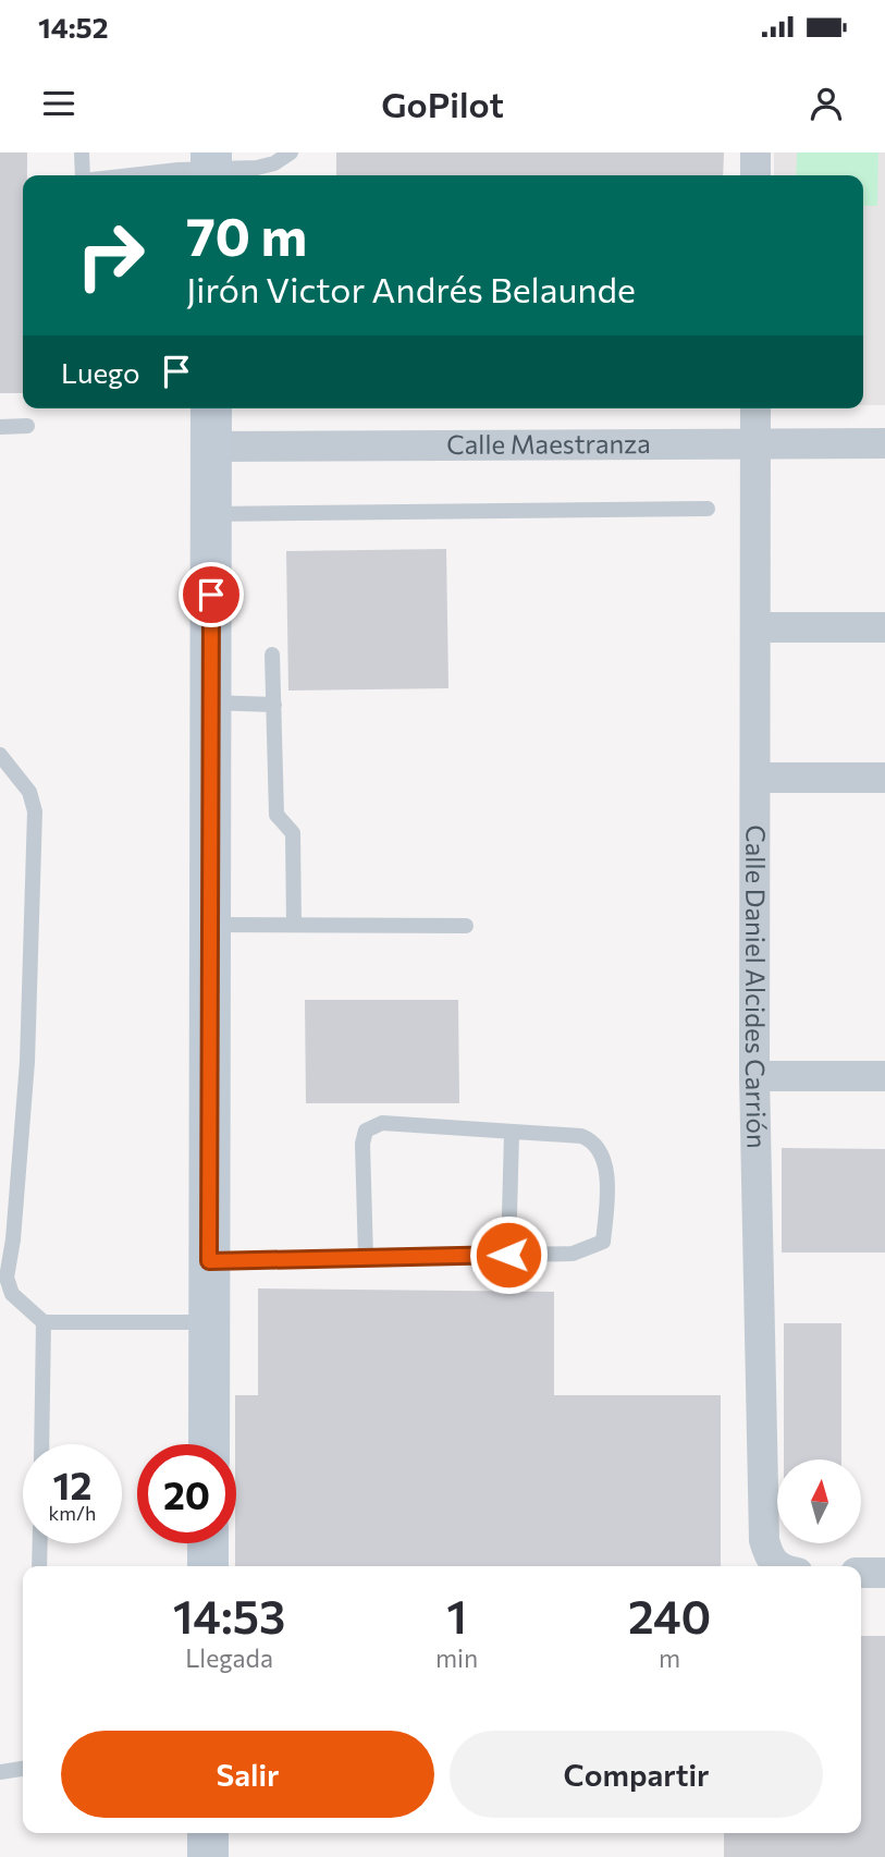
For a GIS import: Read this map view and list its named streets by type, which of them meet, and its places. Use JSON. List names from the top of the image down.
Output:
{
  "streets": {
    "street": ["Calle Maestranza", "Calle Daniel Alcides Carrión"]
  },
  "crossings": [
    ["Calle Maestranza", "Calle Daniel Alcides Carrión"]
  ],
  "north": "top",
  "page": {
    "status": "14:52",
    "header": "GoPilot",
    "turn": ["70 m", "Jirón Victor Andrés Belaunde"],
    "then": "Luego",
    "speed": "12 km/h",
    "limit": "20",
    "eta": [
      "14:53",
      "Llegada",
      "1",
      "min",
      "240",
      "m"
    ],
    "buttons": ["Salir", "Compartir"]
  }
}
